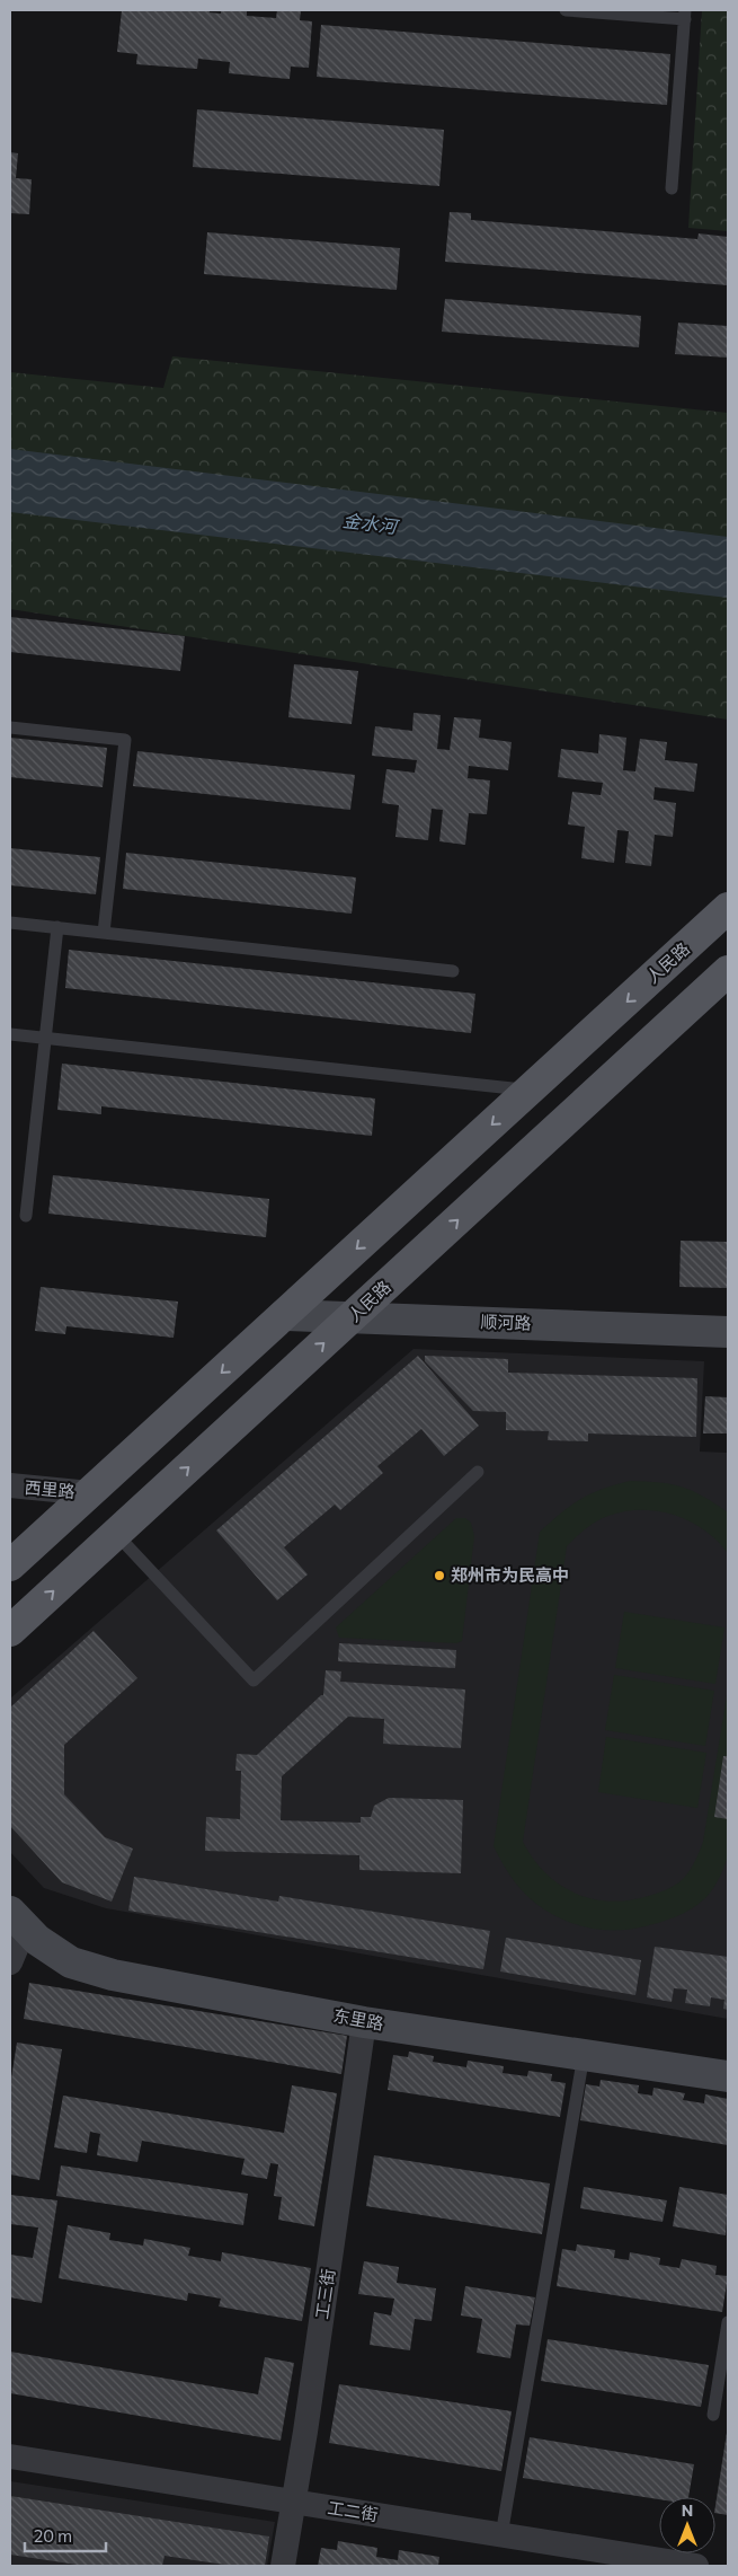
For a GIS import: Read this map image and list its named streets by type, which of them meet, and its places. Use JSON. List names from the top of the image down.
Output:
{
  "streets": {
    "main road": ["人民路"],
    "street": [
      "顺河路",
      "西里路",
      "东里路",
      "工三街",
      "工二街"
    ]
  },
  "crossings": [
    ["人民路", "顺河路"],
    ["人民路", "西里路"],
    ["东里路", "工三街"],
    ["工三街", "工二街"]
  ],
  "water": ["金水河"],
  "places": ["郑州市为民高中"],
  "scale_bar": "20 m",
  "north": "top"
}
